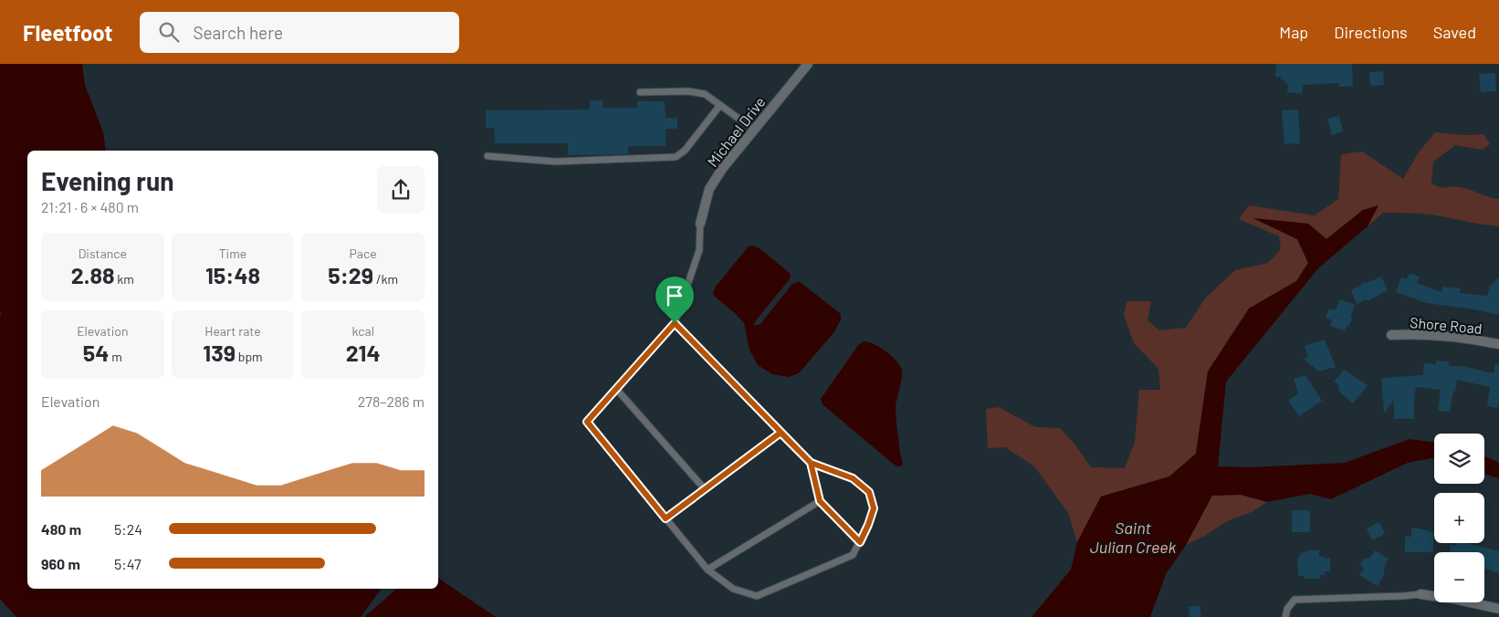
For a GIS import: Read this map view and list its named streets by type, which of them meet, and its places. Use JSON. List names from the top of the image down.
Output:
{
  "streets": {
    "street": ["Michael Drive", "Shore Road"]
  },
  "water": ["Saint Julian Creek"],
  "page": {
    "header": "Fleetfoot",
    "search": "Search here",
    "nav": ["Map", "Directions", "Saved"],
    "heading": ["Evening run", "21:21 · 6 × 480 m"],
    "stats": [
      ["Distance", "2.88 km"],
      ["Time", "15:48"],
      ["Pace", "5:29 /km"],
      ["Elevation", "54 m"],
      ["Heart rate", "139 bpm"],
      ["kcal", "214"]
    ],
    "chart": ["Elevation", "278–286 m"],
    "map_buttons": ["+", "−"],
    "list": [
      {
        "name": "480 m",
        "note": "5:24"
      },
      {
        "name": "960 m",
        "note": "5:47"
      }
    ]
  }
}
